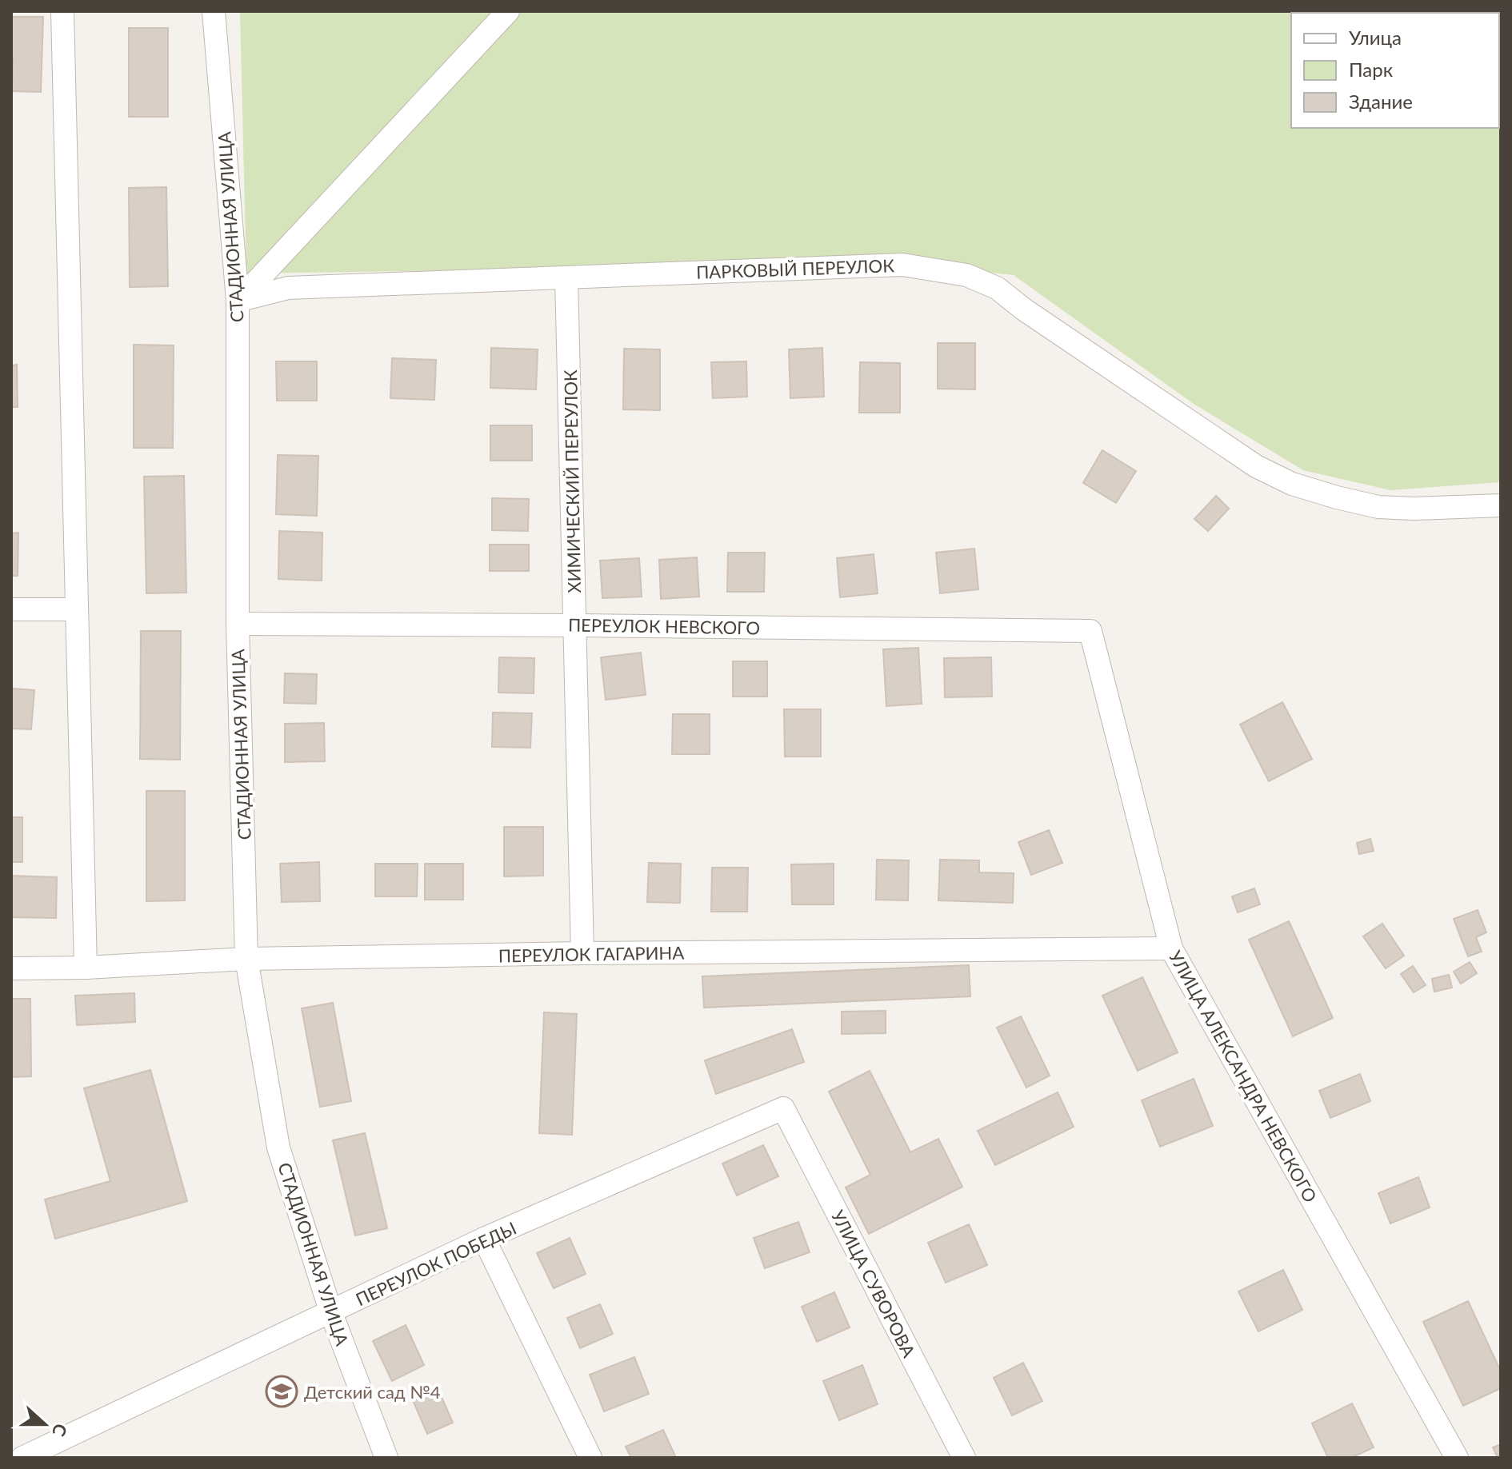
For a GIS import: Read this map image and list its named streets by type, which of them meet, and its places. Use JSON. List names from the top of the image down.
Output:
{
  "streets": {
    "street": [
      "СТАДИОННАЯ УЛИЦА",
      "ПАРКОВЫЙ ПЕРЕУЛОК",
      "ХИМИЧЕСКИЙ ПЕРЕУЛОК",
      "ПЕРЕУЛОК НЕВСКОГО",
      "ПЕРЕУЛОК ГАГАРИНА",
      "УЛИЦА АЛЕКСАНДРА НЕВСКОГО",
      "ПЕРЕУЛОК ПОБЕДЫ",
      "УЛИЦА СУВОРОВА"
    ]
  },
  "crossings": [
    ["СТАДИОННАЯ УЛИЦА", "ПАРКОВЫЙ ПЕРЕУЛОК"],
    ["СТАДИОННАЯ УЛИЦА", "ПЕРЕУЛОК НЕВСКОГО"],
    ["СТАДИОННАЯ УЛИЦА", "ПЕРЕУЛОК ГАГАРИНА"],
    ["СТАДИОННАЯ УЛИЦА", "ПЕРЕУЛОК ПОБЕДЫ"],
    ["ПАРКОВЫЙ ПЕРЕУЛОК", "ХИМИЧЕСКИЙ ПЕРЕУЛОК"],
    ["ХИМИЧЕСКИЙ ПЕРЕУЛОК", "ПЕРЕУЛОК НЕВСКОГО"],
    ["ХИМИЧЕСКИЙ ПЕРЕУЛОК", "ПЕРЕУЛОК ГАГАРИНА"],
    ["ПЕРЕУЛОК НЕВСКОГО", "УЛИЦА АЛЕКСАНДРА НЕВСКОГО"],
    ["ПЕРЕУЛОК ГАГАРИНА", "УЛИЦА АЛЕКСАНДРА НЕВСКОГО"],
    ["ПЕРЕУЛОК ПОБЕДЫ", "УЛИЦА СУВОРОВА"]
  ],
  "places": {
    "school or university": ["Детский сад №4"]
  },
  "legend": ["Улица", "Парк", "Здание"],
  "north": "right"
}
